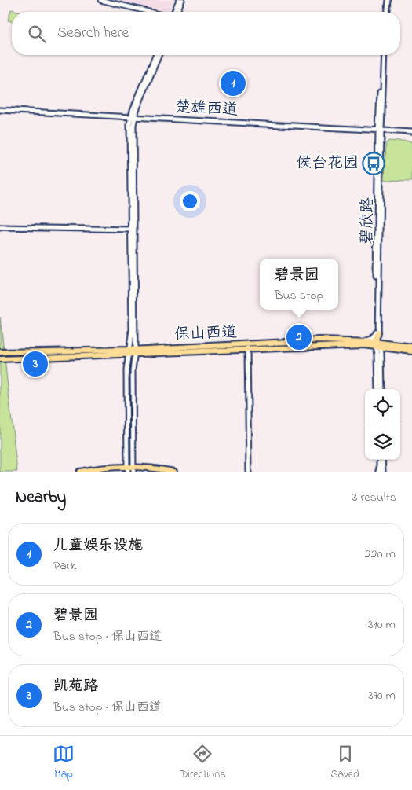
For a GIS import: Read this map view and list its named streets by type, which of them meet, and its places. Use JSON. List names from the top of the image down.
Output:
{
  "streets": {
    "main road": ["保山西道"],
    "street": ["楚雄西道", "碧欣路"]
  },
  "crossings": [
    ["楚雄西道", "碧欣路"],
    ["碧欣路", "保山西道"]
  ],
  "places": {
    "bus stop": ["侯台花园"]
  },
  "page": {
    "search": "Search here",
    "pins": ["1", "2", "3"],
    "popup": ["碧景园", "Bus stop"],
    "heading": ["Nearby", "3 results"],
    "list": [
      {
        "mark": "1",
        "name": "儿童娱乐设施",
        "note": "Park",
        "value": "220 m"
      },
      {
        "mark": "2",
        "name": "碧景园",
        "note": "Bus stop · 保山西道",
        "value": "310 m"
      },
      {
        "mark": "3",
        "name": "凯苑路",
        "note": "Bus stop · 保山西道",
        "value": "390 m"
      }
    ],
    "nav": ["Map", "Directions", "Saved"]
  }
}
